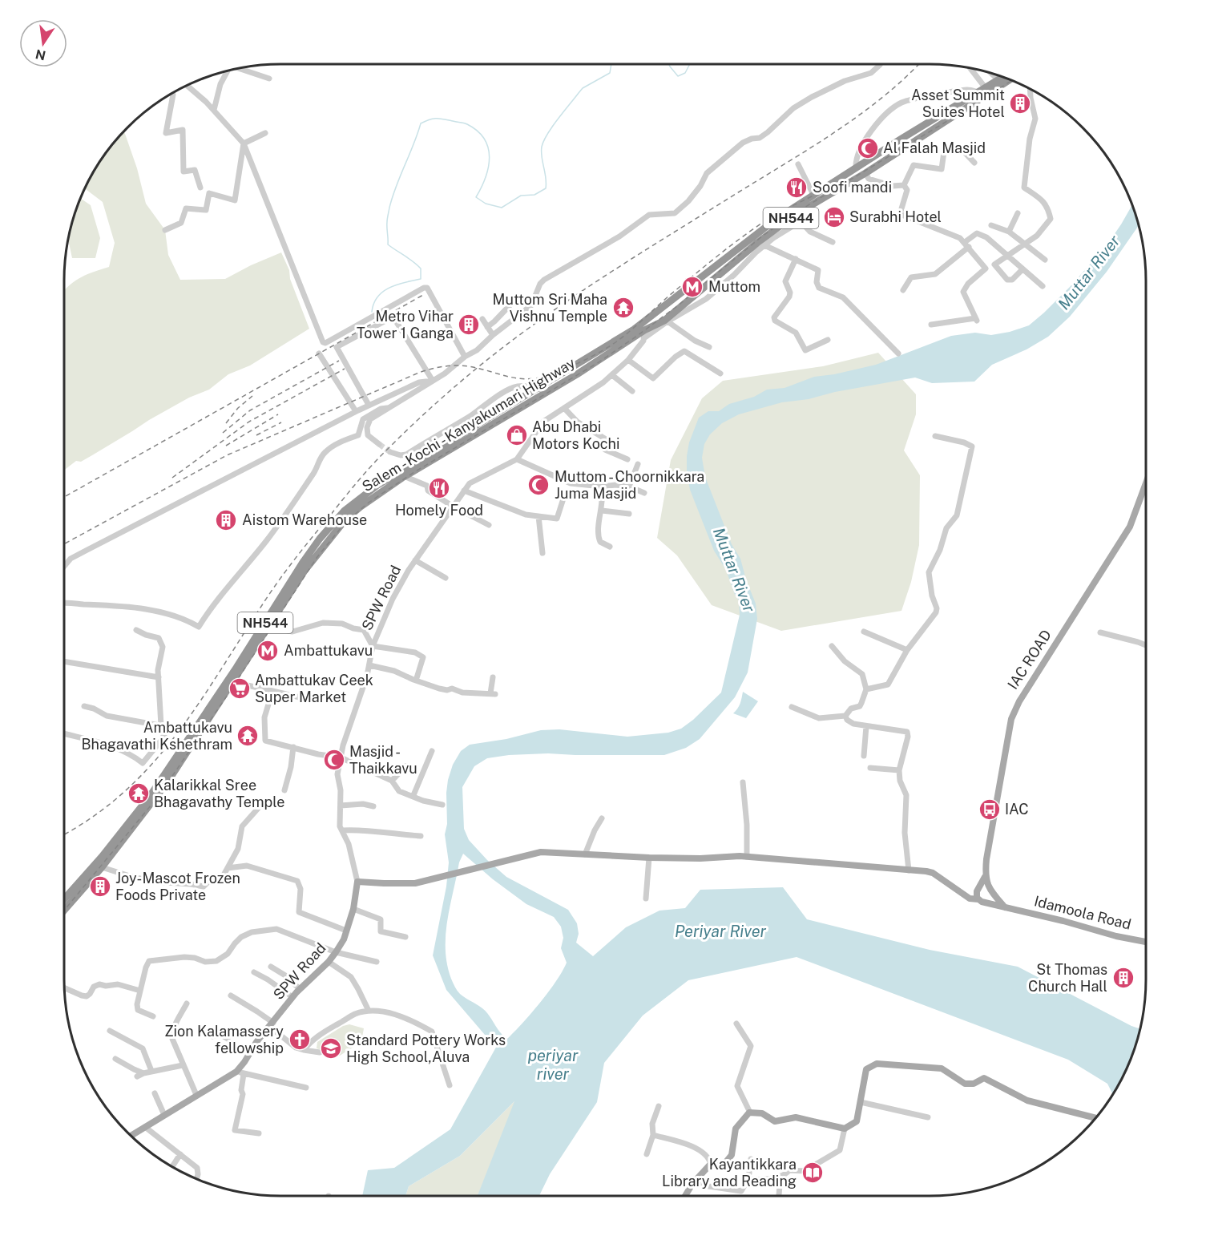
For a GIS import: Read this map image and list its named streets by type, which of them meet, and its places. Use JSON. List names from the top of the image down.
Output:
{
  "streets": {
    "highway": ["NH544", "Salem - Kochi - Kanyakumari Highway"],
    "main road": ["SPW Road", "IAC ROAD", "Idamoola Road"]
  },
  "crossings": [
    ["Salem - Kochi - Kanyakumari Highway", "SPW Road"],
    ["IAC ROAD", "Idamoola Road"]
  ],
  "water": ["Muttar River", "Periyar River", "periyar river"],
  "places": {
    "building": [
      "Asset Summit Suites Hotel",
      "Metro Vihar Tower 1 Ganga",
      "Aistom Warehouse",
      "Joy-Mascot Frozen Foods Private",
      "St Thomas Church Hall"
    ],
    "mosque": ["Al Falah Masjid", "Muttom - Choornikkara Juma Masjid", "Masjid - Thaikkavu"],
    "restaurant": ["Soofi mandi", "Homely Food"],
    "hotel": ["Surabhi Hotel"],
    "metro station": ["Muttom", "Ambattukavu"],
    "temple": ["Muttom Sri Maha Vishnu Temple", "Ambattukavu Bhagavathi Kshethram", "Kalarikkal Sree Bhagavathy Temple"],
    "shop": ["Abu Dhabi Motors Kochi"],
    "supermarket": ["Ambattukav Ceek Super Market"],
    "bus stop": ["IAC"],
    "church": ["Zion Kalamassery fellowship"],
    "school or university": ["Standard Pottery Works High School,Aluva"],
    "library": ["Kayantikkara Library and Reading"]
  },
  "north": "bottom"
}
